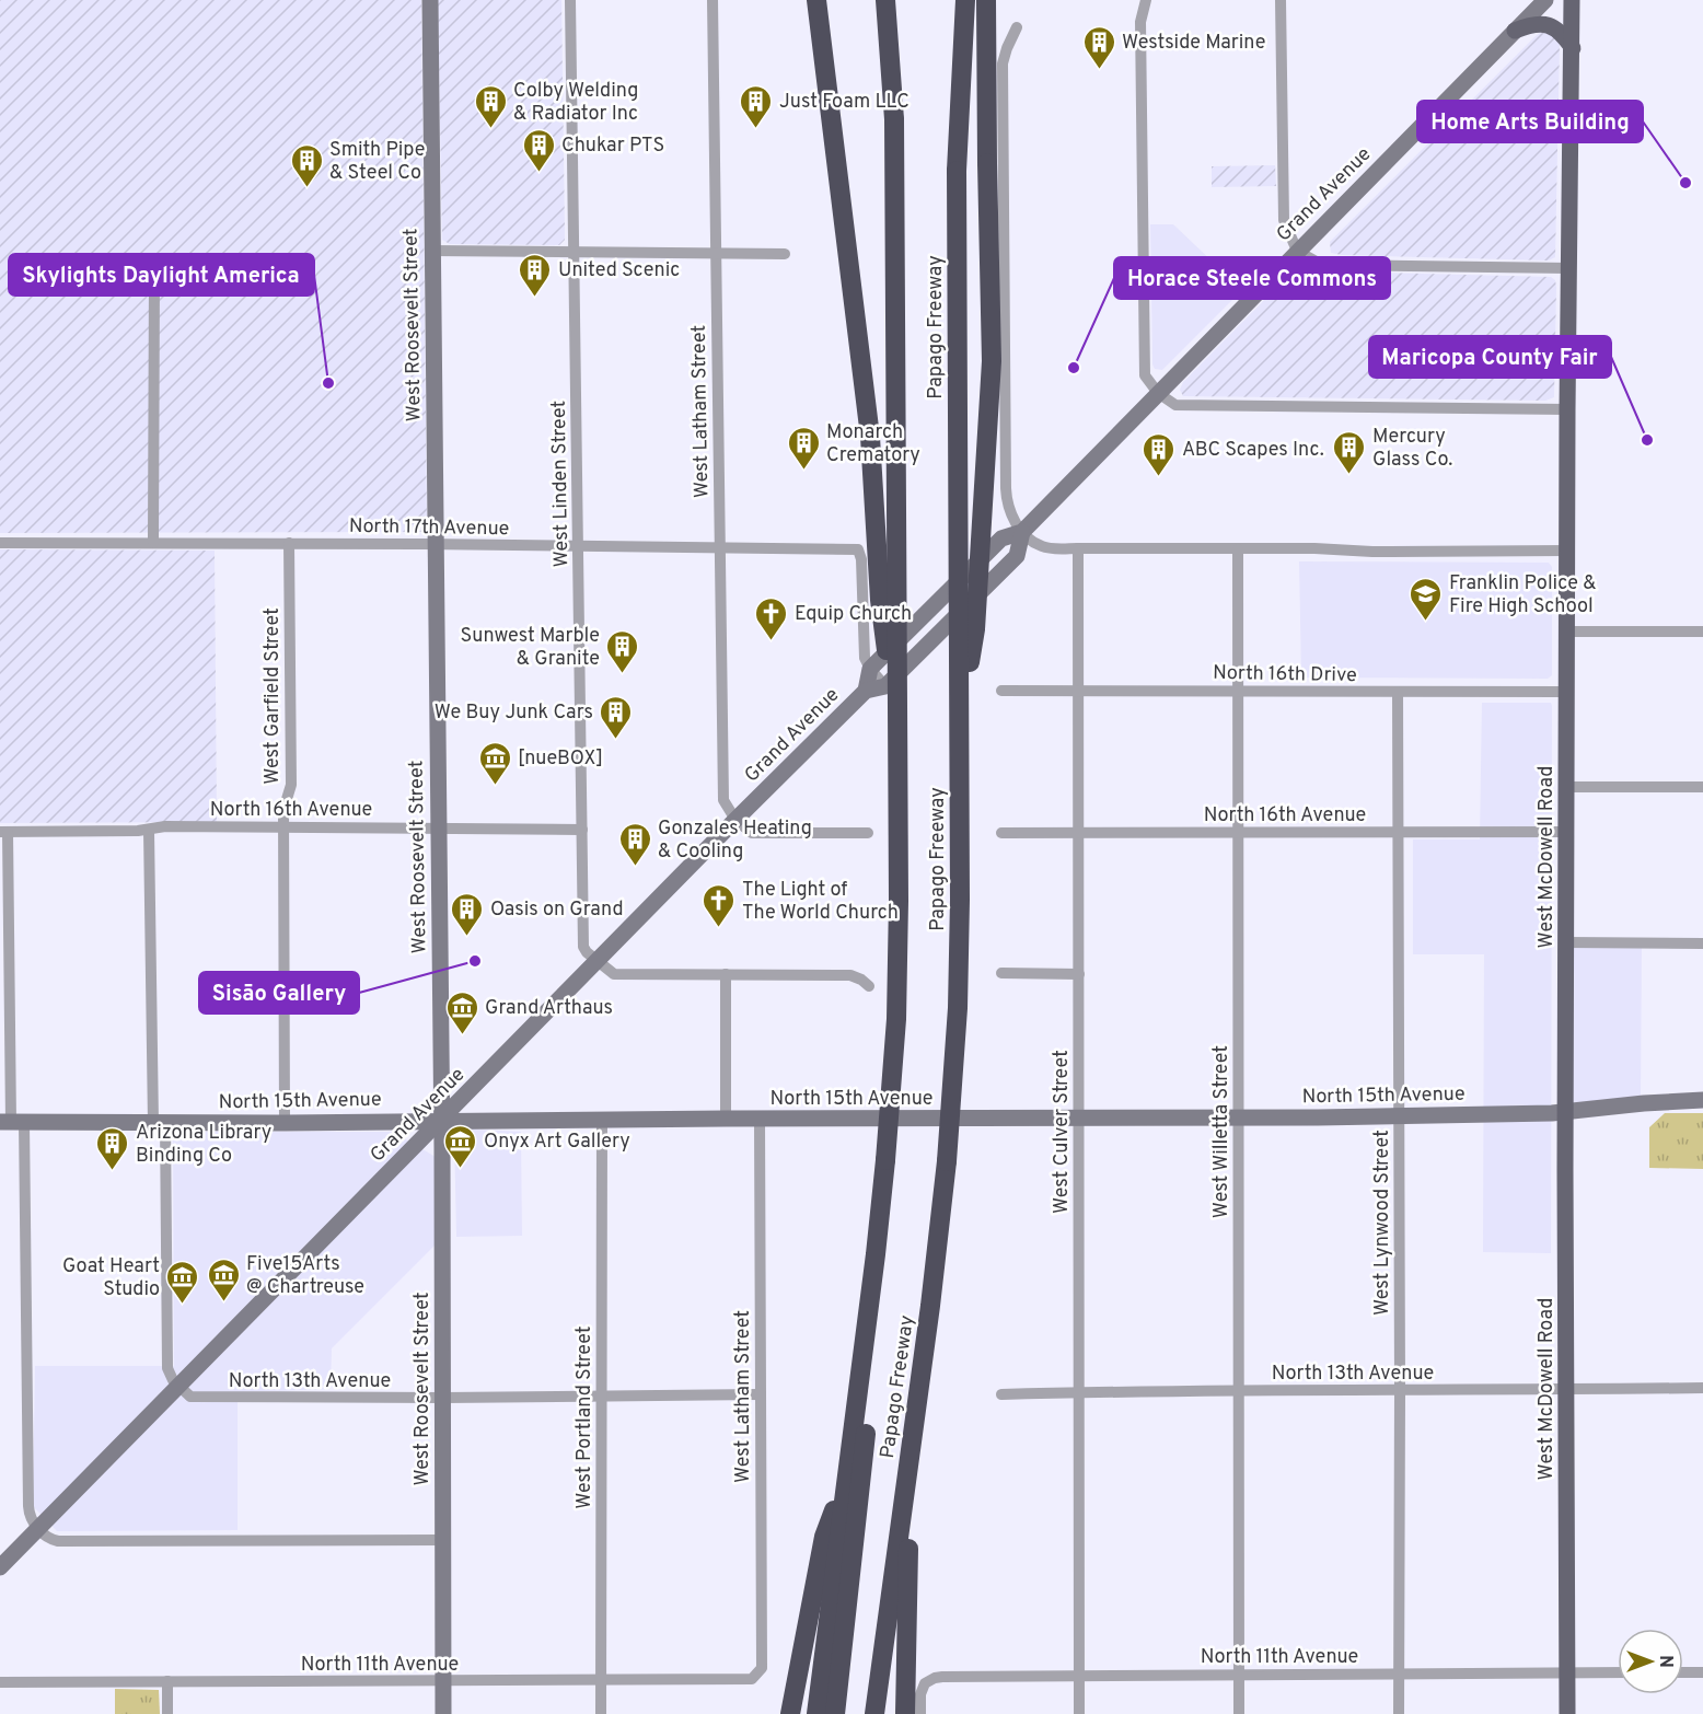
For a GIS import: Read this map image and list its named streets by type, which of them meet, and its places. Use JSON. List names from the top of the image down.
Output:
{
  "streets": {
    "highway": ["Papago Freeway"],
    "main road": ["West McDowell Road"],
    "street": [
      "Grand Avenue",
      "West Roosevelt Street",
      "West Latham Street",
      "West Linden Street",
      "North 17th Avenue",
      "North 16th Drive",
      "West Garfield Street",
      "North 16th Avenue",
      "North 15th Avenue",
      "West Culver Street",
      "West Willetta Street",
      "West Lynwood Street",
      "North 13th Avenue",
      "West Portland Street",
      "North 11th Avenue"
    ]
  },
  "crossings": [
    ["Grand Avenue", "West Roosevelt Street"],
    ["Grand Avenue", "West Latham Street"],
    ["Grand Avenue", "West Linden Street"],
    ["Grand Avenue", "North 17th Avenue"],
    ["Grand Avenue", "North 15th Avenue"],
    ["Grand Avenue", "North 13th Avenue"],
    ["West Roosevelt Street", "North 17th Avenue"],
    ["West Roosevelt Street", "North 16th Avenue"],
    ["West Roosevelt Street", "North 15th Avenue"],
    ["West Roosevelt Street", "North 13th Avenue"],
    ["West Roosevelt Street", "North 11th Avenue"],
    ["West Latham Street", "North 17th Avenue"],
    ["West Latham Street", "North 15th Avenue"],
    ["West Latham Street", "North 13th Avenue"],
    ["West Latham Street", "North 11th Avenue"],
    ["West Linden Street", "North 17th Avenue"],
    ["West Linden Street", "North 16th Avenue"],
    ["North 17th Avenue", "West Garfield Street"],
    ["North 16th Drive", "West McDowell Road"],
    ["North 16th Drive", "West Culver Street"],
    ["North 16th Drive", "West Willetta Street"],
    ["North 16th Drive", "West Lynwood Street"],
    ["West Garfield Street", "North 16th Avenue"],
    ["West Garfield Street", "North 15th Avenue"],
    ["North 16th Avenue", "West McDowell Road"],
    ["North 16th Avenue", "West Culver Street"],
    ["North 16th Avenue", "West Willetta Street"],
    ["North 16th Avenue", "West Lynwood Street"],
    ["West McDowell Road", "North 15th Avenue"],
    ["West McDowell Road", "North 13th Avenue"],
    ["West McDowell Road", "North 11th Avenue"],
    ["North 15th Avenue", "West Culver Street"],
    ["North 15th Avenue", "West Willetta Street"],
    ["North 15th Avenue", "West Lynwood Street"],
    ["North 15th Avenue", "West Portland Street"],
    ["West Culver Street", "North 13th Avenue"],
    ["West Culver Street", "North 11th Avenue"],
    ["West Willetta Street", "North 13th Avenue"],
    ["West Willetta Street", "North 11th Avenue"],
    ["West Lynwood Street", "North 13th Avenue"],
    ["West Lynwood Street", "North 11th Avenue"],
    ["North 13th Avenue", "West Portland Street"],
    ["West Portland Street", "North 11th Avenue"]
  ],
  "places": {
    "building": [
      "Westside Marine",
      "Colby Welding & Radiator Inc",
      "Just Foam LLC",
      "Chukar PTS",
      "Smith Pipe & Steel Co",
      "United Scenic",
      "Monarch Crematory",
      "Mercury Glass Co.",
      "ABC Scapes Inc.",
      "Sunwest Marble & Granite",
      "We Buy Junk Cars",
      "Gonzales Heating & Cooling",
      "Oasis on Grand",
      "Arizona Library Binding Co"
    ],
    "other": [
      "Home Arts Building",
      "Horace Steele Commons",
      "Skylights Daylight America",
      "Maricopa County Fair",
      "Sisāo Gallery"
    ],
    "school or university": ["Franklin Police & Fire High School"],
    "church": ["Equip Church", "The Light of The World Church"],
    "museum": [
      "[nueBOX]",
      "Grand Arthaus",
      "Onyx Art Gallery",
      "Five15Arts @ Chartreuse",
      "Goat Heart Studio"
    ]
  },
  "north": "right"
}
